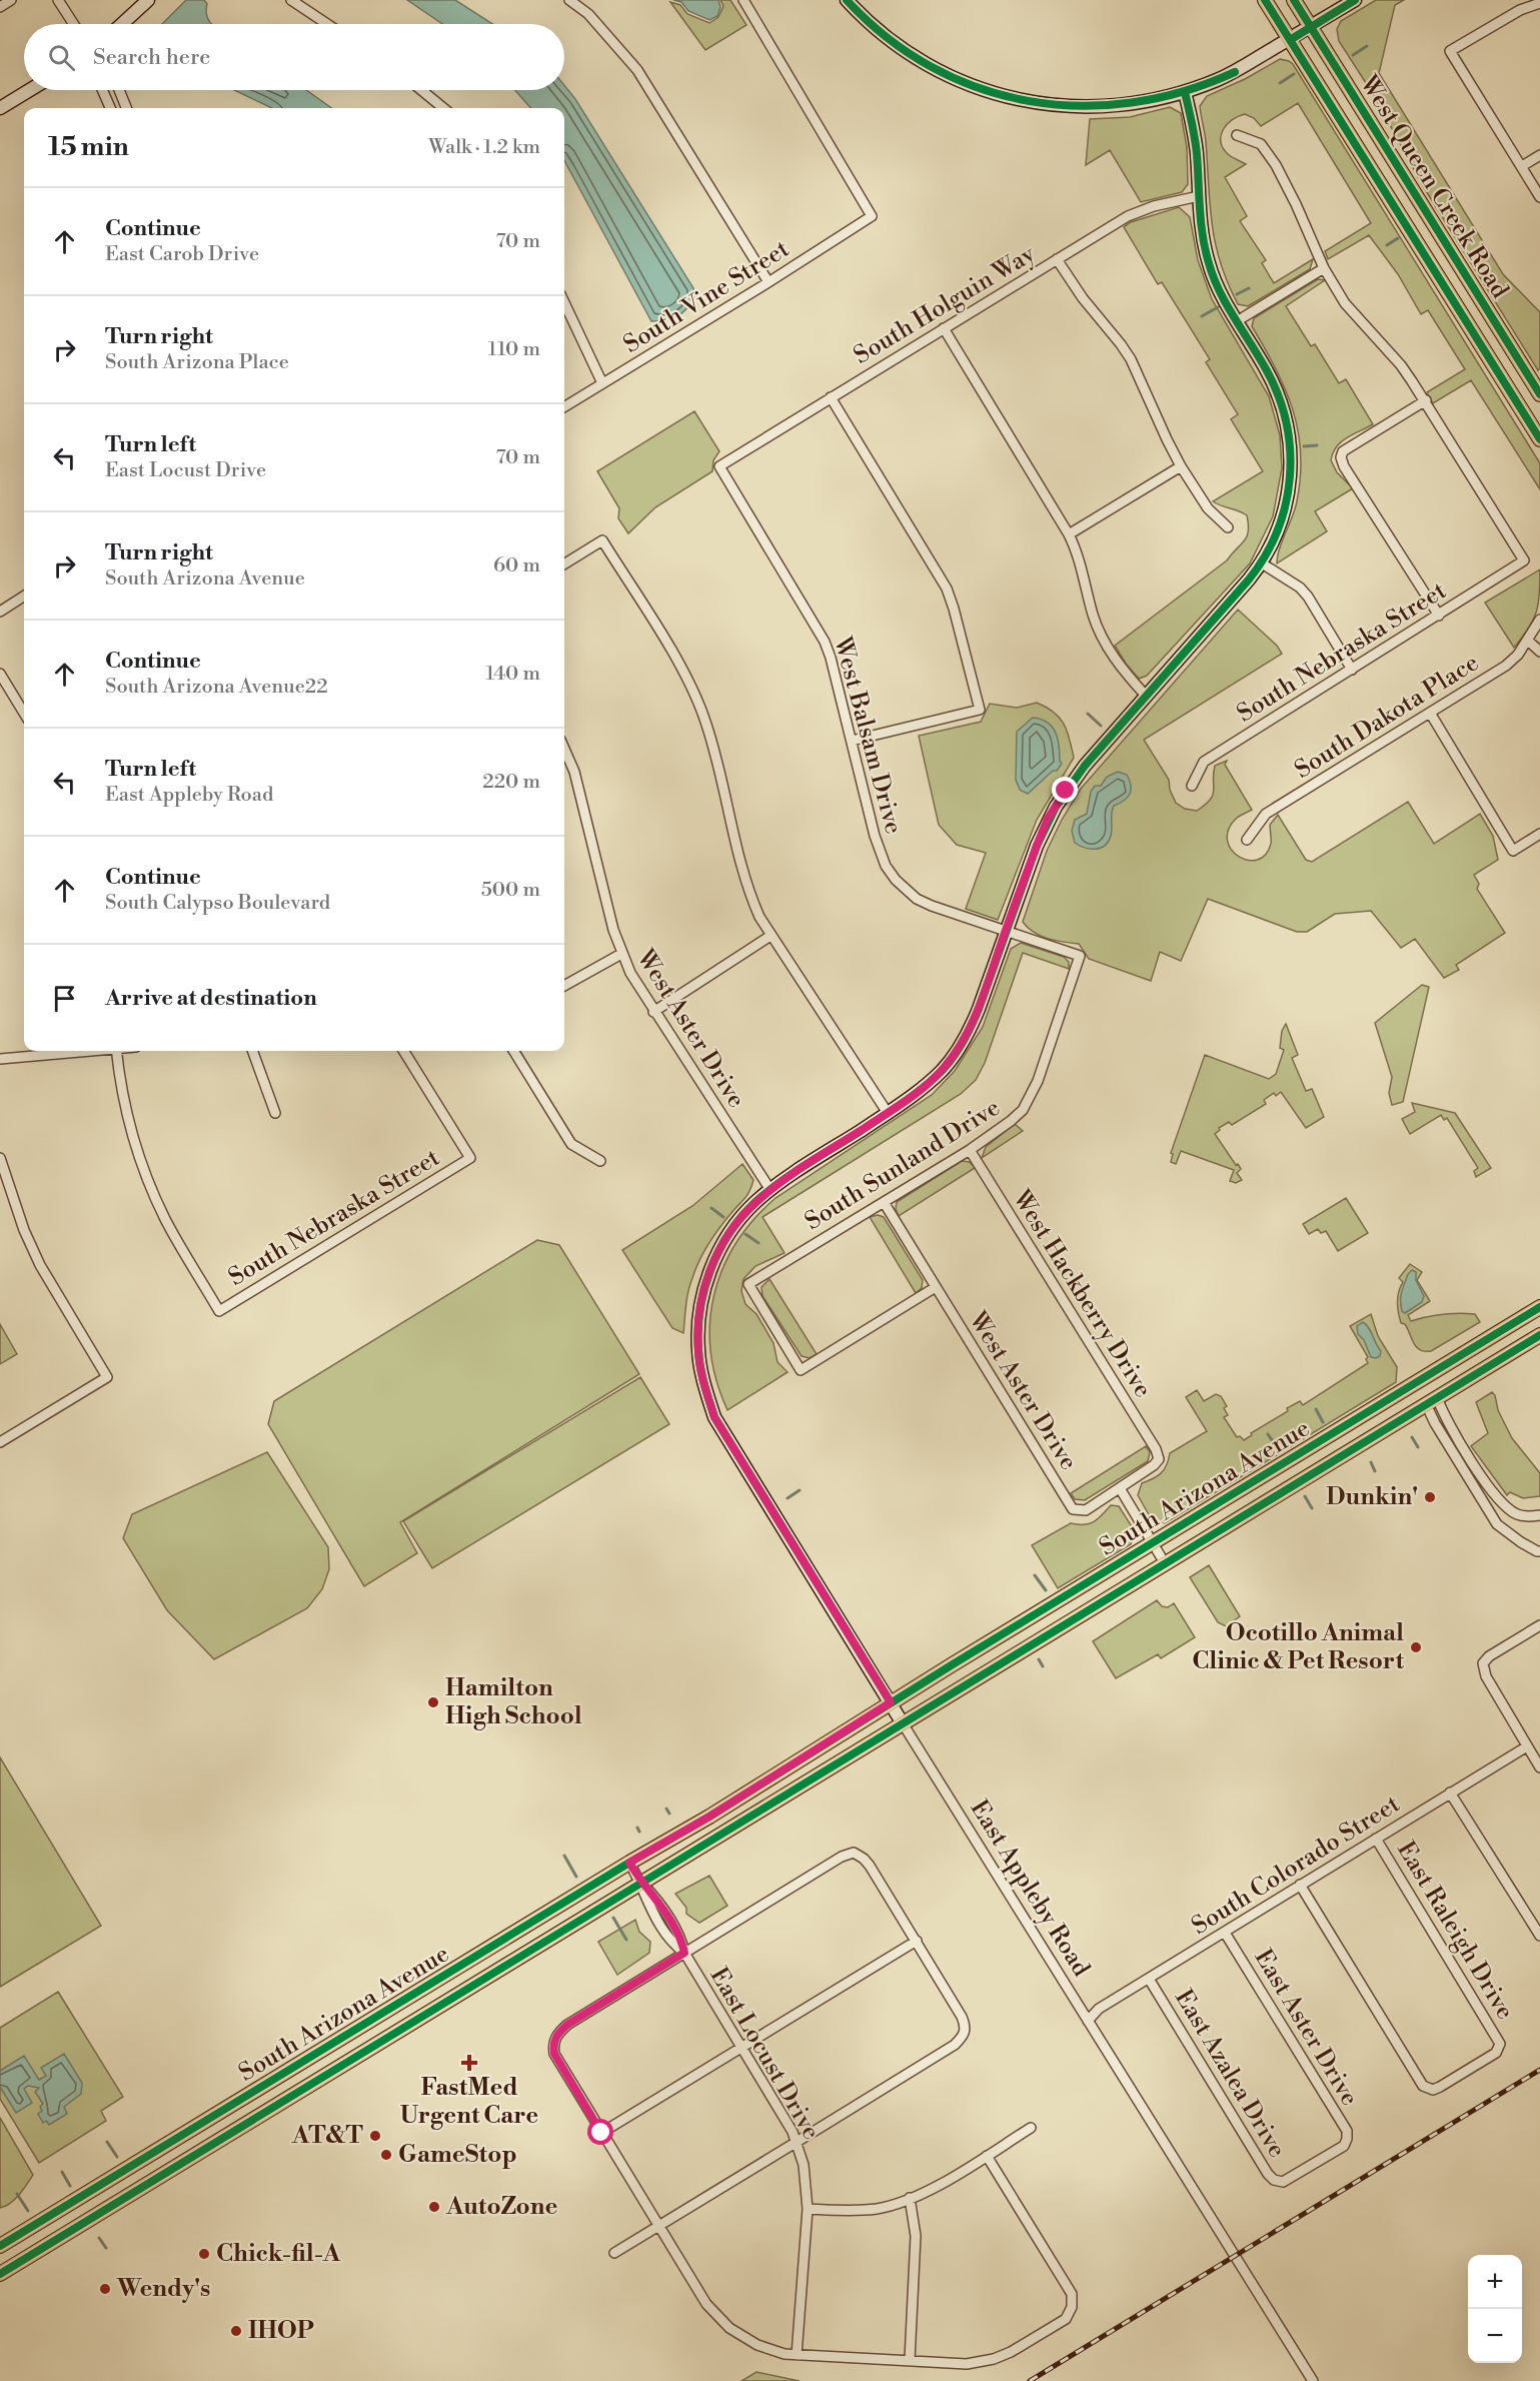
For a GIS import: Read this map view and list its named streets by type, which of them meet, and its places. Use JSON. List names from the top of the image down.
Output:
{
  "streets": {
    "main road": ["West Queen Creek Road", "South Arizona Avenue"],
    "street": [
      "South Vine Street",
      "South Holguin Way",
      "South Nebraska Street",
      "South Dakota Place",
      "West Balsam Drive",
      "West Aster Drive",
      "South Sunland Drive",
      "West Hackberry Drive",
      "South Colorado Street",
      "East Appleby Road",
      "East Raleigh Drive",
      "East Aster Drive",
      "East Locust Drive",
      "East Azalea Drive"
    ]
  },
  "crossings": [
    ["South Holguin Way", "West Balsam Drive"],
    ["South Holguin Way", "East Appleby Road"],
    ["West Balsam Drive", "South Sunland Drive"],
    ["West Balsam Drive", "East Appleby Road"],
    ["West Aster Drive", "South Sunland Drive"],
    ["West Aster Drive", "West Hackberry Drive"],
    ["West Aster Drive", "East Appleby Road"],
    ["South Sunland Drive", "West Hackberry Drive"],
    ["South Sunland Drive", "East Appleby Road"],
    ["South Arizona Avenue", "East Appleby Road"],
    ["South Arizona Avenue", "East Locust Drive"],
    ["South Colorado Street", "East Appleby Road"],
    ["South Colorado Street", "East Raleigh Drive"],
    ["South Colorado Street", "East Aster Drive"],
    ["South Colorado Street", "East Azalea Drive"],
    ["East Aster Drive", "East Azalea Drive"]
  ],
  "places": {
    "other": [
      "Dunkin'",
      "Ocotillo Animal Clinic & Pet Resort",
      "Hamilton High School",
      "AT&T",
      "GameStop",
      "AutoZone",
      "Chick-fil-A",
      "Wendy's",
      "IHOP"
    ],
    "health": ["FastMed Urgent Care"]
  },
  "page": {
    "search": "Search here",
    "heading": ["15 min", "Walk · 1.2 km"],
    "list": [
      ["Continue", "East Carob Drive", "70 m"],
      ["Turn right", "South Arizona Place", "110 m"],
      ["Turn left", "East Locust Drive", "70 m"],
      ["Turn right", "South Arizona Avenue", "60 m"],
      ["Continue", "South Arizona Avenue22", "140 m"],
      ["Turn left", "East Appleby Road", "220 m"],
      ["Continue", "South Calypso Boulevard", "500 m"],
      "Arrive at destination"
    ],
    "map_buttons": ["+", "−"]
  }
}
